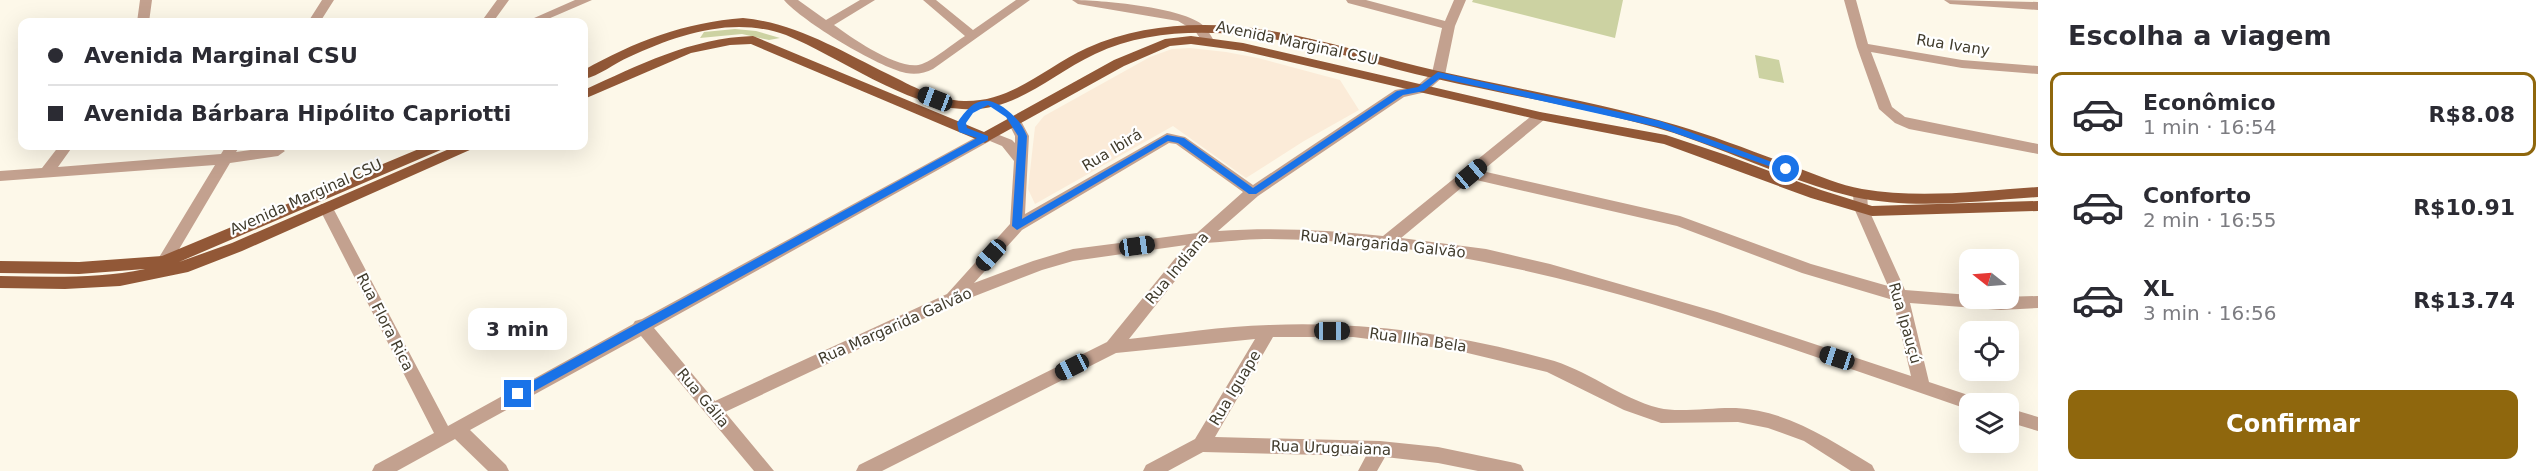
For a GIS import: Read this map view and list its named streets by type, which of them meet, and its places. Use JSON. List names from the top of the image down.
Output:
{
  "streets": {
    "main road": ["Avenida Marginal CSU"],
    "street": [
      "Rua Ivany",
      "Rua Ibirá",
      "Rua Margarida Galvão",
      "Rua Indiana",
      "Rua Flora Rica",
      "Rua Ipauçú",
      "Rua Ilha Bela",
      "Rua Iguape",
      "Rua Gália",
      "Rua Uruguaiana"
    ]
  },
  "crossings": [
    ["Avenida Marginal CSU", "Rua Indiana"],
    ["Avenida Marginal CSU", "Rua Flora Rica"],
    ["Avenida Marginal CSU", "Rua Ipauçú"],
    ["Rua Ibirá", "Rua Margarida Galvão"],
    ["Rua Ibirá", "Rua Indiana"],
    ["Rua Margarida Galvão", "Rua Indiana"],
    ["Rua Margarida Galvão", "Rua Ipauçú"],
    ["Rua Margarida Galvão", "Rua Gália"],
    ["Rua Indiana", "Rua Ilha Bela"],
    ["Rua Ilha Bela", "Rua Iguape"],
    ["Rua Iguape", "Rua Uruguaiana"]
  ],
  "north": "left",
  "page": {
    "heading": "Escolha a viagem",
    "banner": ["Avenida Marginal CSU", "Avenida Bárbara Hipólito Capriotti"],
    "list": [
      {
        "name": "Econômico",
        "note": "1 min · 16:54",
        "value": "R$8.08"
      },
      {
        "name": "Conforto",
        "note": "2 min · 16:55",
        "value": "R$10.91"
      },
      {
        "name": "XL",
        "note": "3 min · 16:56",
        "value": "R$13.74"
      }
    ],
    "bubble": "3 min",
    "buttons": "Confirmar"
  }
}
